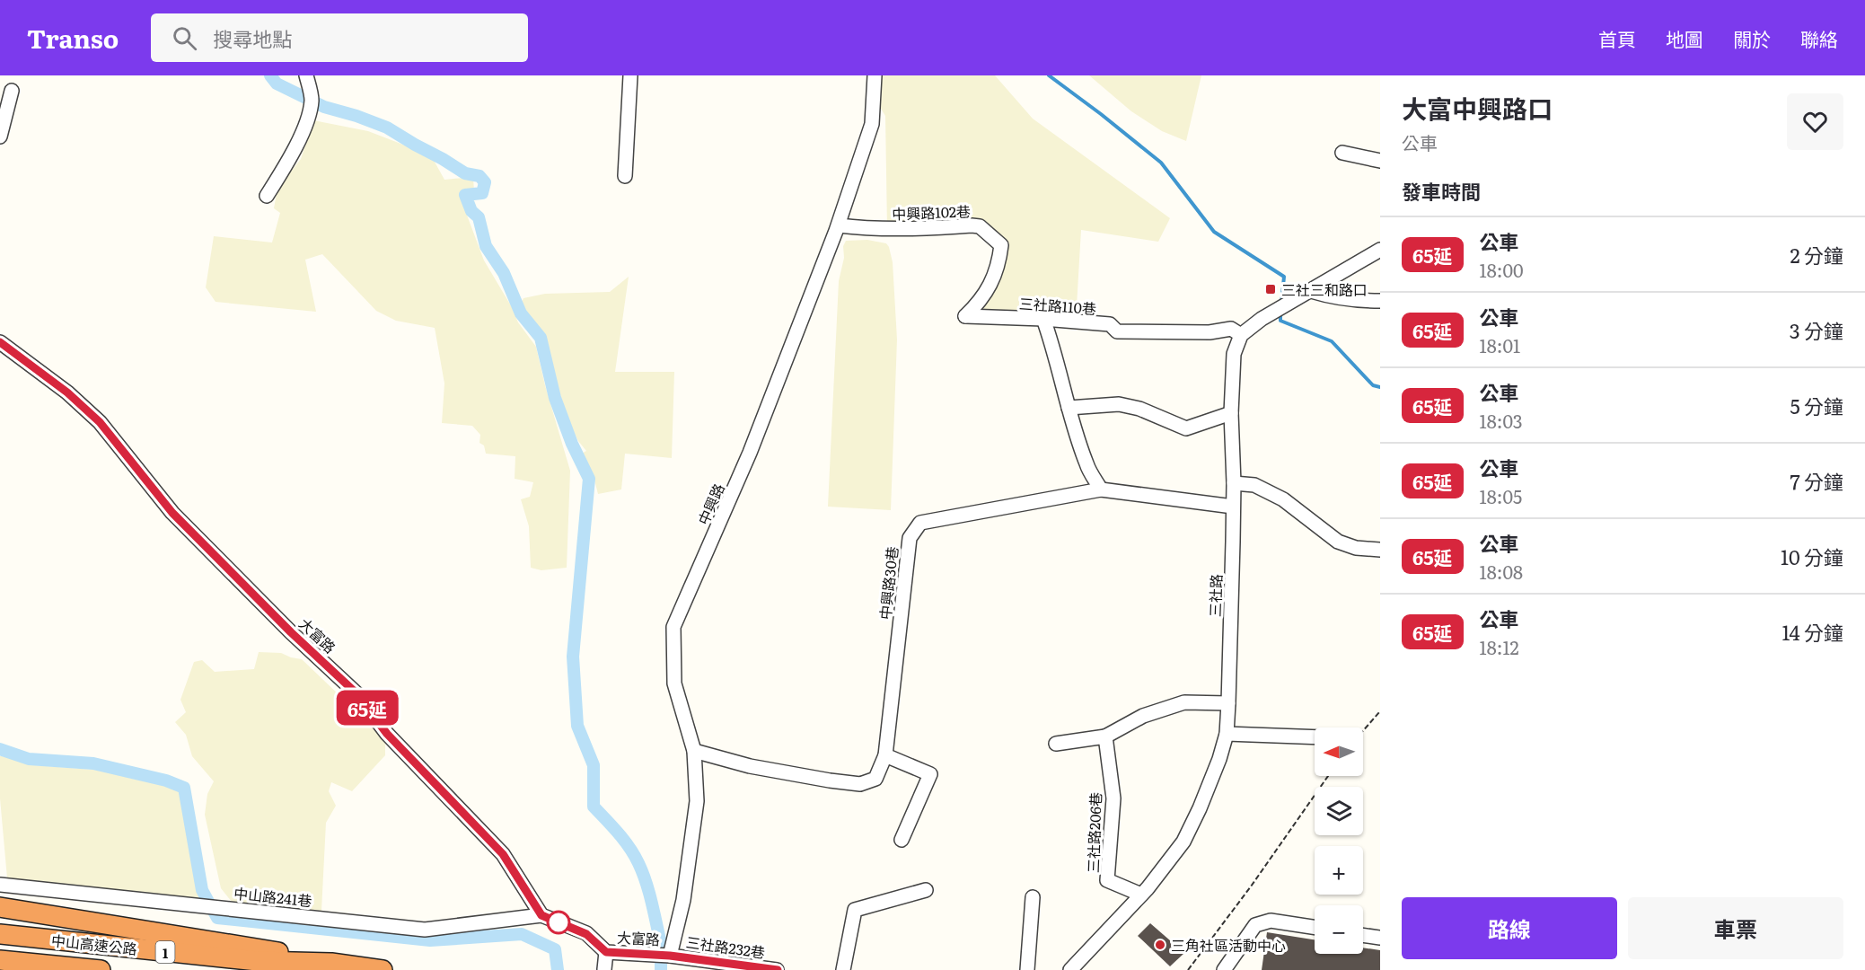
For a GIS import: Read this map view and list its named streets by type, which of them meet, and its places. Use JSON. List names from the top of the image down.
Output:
{
  "streets": {
    "highway": ["中山高速公路", "1"],
    "street": [
      "中興路102巷",
      "三社路110巷",
      "中興路",
      "中興路30巷",
      "三社路",
      "大富路",
      "三社路206巷",
      "中山路241巷",
      "三社路232巷"
    ]
  },
  "crossings": [
    ["中興路102巷", "三社路110巷"],
    ["中興路102巷", "中興路"],
    ["三社路110巷", "三社路"],
    ["中興路", "中興路30巷"],
    ["中興路", "大富路"],
    ["中興路", "三社路232巷"],
    ["中興路30巷", "三社路"],
    ["三社路", "三社路206巷"],
    ["大富路", "中山路241巷"],
    ["大富路", "三社路232巷"]
  ],
  "places": {
    "transit": ["三社三和路口"],
    "other": ["三角社區活動中心"]
  },
  "lines": ["bus line 65延"],
  "north": "left",
  "page": {
    "header": "Transo",
    "search": "搜尋地點",
    "nav": [
      "首頁",
      "地圖",
      "關於",
      "聯絡"
    ],
    "on_map": "65延",
    "heading": [
      ["大富中興路口", "公車"],
      "發車時間"
    ],
    "list": [
      {
        "mark": "65延",
        "name": "公車",
        "note": "18:00",
        "value": "2 分鐘"
      },
      {
        "mark": "65延",
        "name": "公車",
        "note": "18:01",
        "value": "3 分鐘"
      },
      {
        "mark": "65延",
        "name": "公車",
        "note": "18:03",
        "value": "5 分鐘"
      },
      {
        "mark": "65延",
        "name": "公車",
        "note": "18:05",
        "value": "7 分鐘"
      },
      {
        "mark": "65延",
        "name": "公車",
        "note": "18:08",
        "value": "10 分鐘"
      },
      {
        "mark": "65延",
        "name": "公車",
        "note": "18:12",
        "value": "14 分鐘"
      }
    ],
    "map_buttons": ["+", "−"],
    "buttons": ["路線", "車票"]
  }
}
